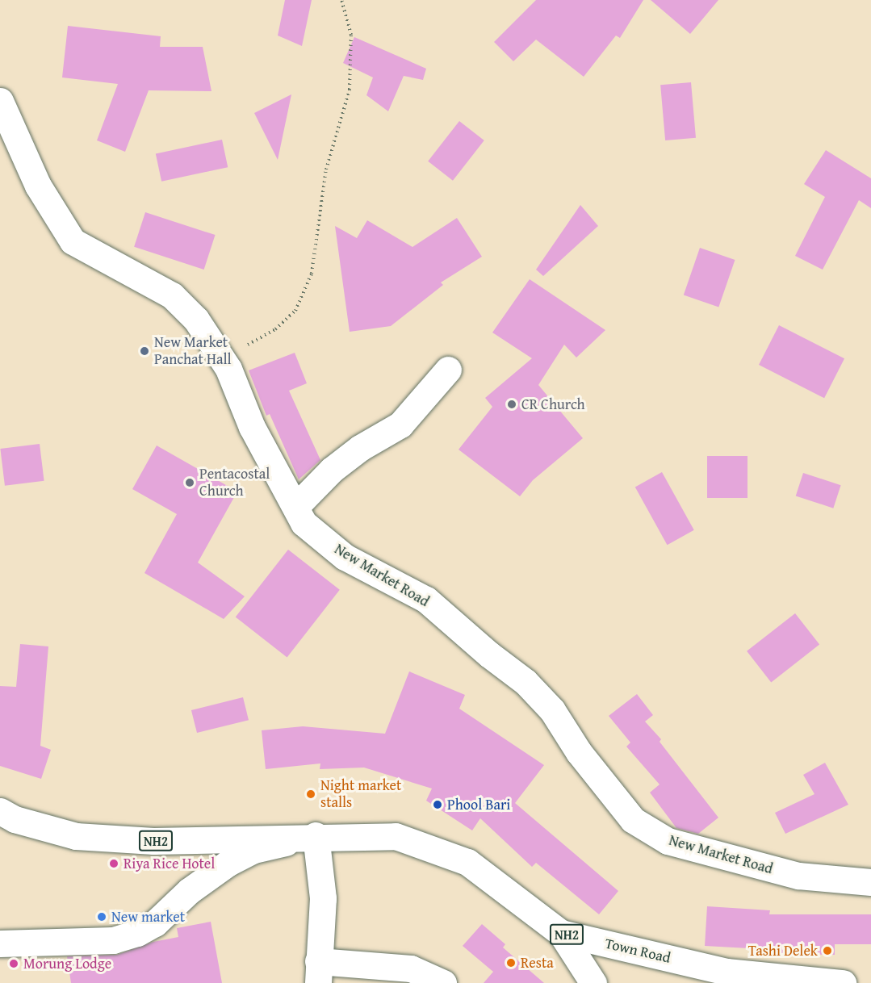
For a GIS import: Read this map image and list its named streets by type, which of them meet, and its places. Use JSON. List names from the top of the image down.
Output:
{
  "streets": {
    "main road": ["New Market Road", "NH2", "Town Road"]
  },
  "crossings": [
    ["NH2", "Town Road"]
  ],
  "places": [
    "New Market Panchat Hall",
    "CR Church",
    "Pentacostal Church",
    "Night market stalls",
    "Phool Bari",
    "Riya Rice Hotel",
    "New market",
    "Tashi Delek",
    "Resta",
    "Morung Lodge"
  ]
}
